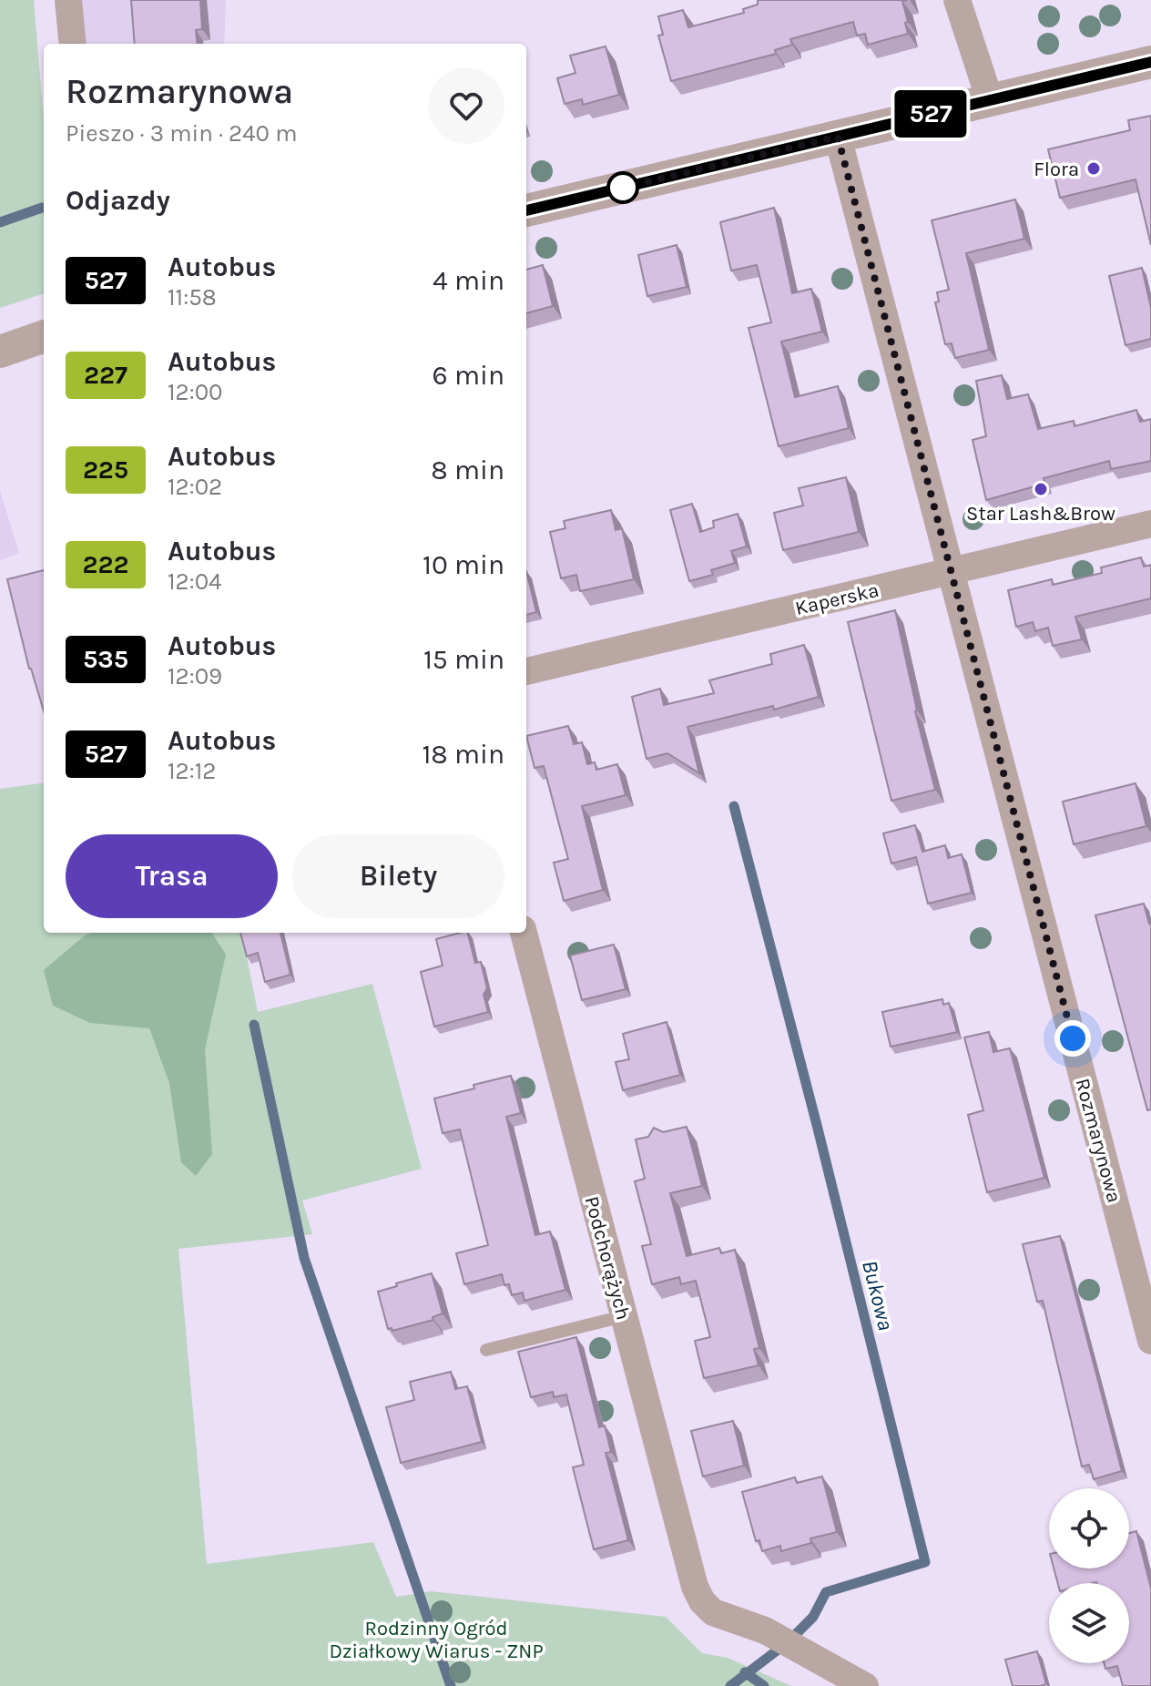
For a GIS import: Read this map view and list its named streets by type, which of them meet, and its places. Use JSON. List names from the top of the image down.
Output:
{
  "streets": {
    "street": ["Kaperska", "Rozmarynowa", "Podchorążych"]
  },
  "crossings": [
    ["Kaperska", "Rozmarynowa"]
  ],
  "water": ["Bukowa"],
  "parks": ["Rodzinny Ogród Działkowy Wiarus - ZNP"],
  "places": ["Flora", "Star Lash&Brow"],
  "lines": ["bus line 527"],
  "page": {
    "on_map": "527",
    "heading": [
      ["Rozmarynowa", "Pieszo · 3 min · 240 m"],
      "Odjazdy"
    ],
    "list": [
      {
        "mark": "527",
        "name": "Autobus",
        "note": "11:58",
        "value": "4 min"
      },
      {
        "mark": "227",
        "name": "Autobus",
        "note": "12:00",
        "value": "6 min"
      },
      {
        "mark": "225",
        "name": "Autobus",
        "note": "12:02",
        "value": "8 min"
      },
      {
        "mark": "222",
        "name": "Autobus",
        "note": "12:04",
        "value": "10 min"
      },
      {
        "mark": "535",
        "name": "Autobus",
        "note": "12:09",
        "value": "15 min"
      },
      {
        "mark": "527",
        "name": "Autobus",
        "note": "12:12",
        "value": "18 min"
      }
    ],
    "buttons": ["Trasa", "Bilety"]
  }
}
